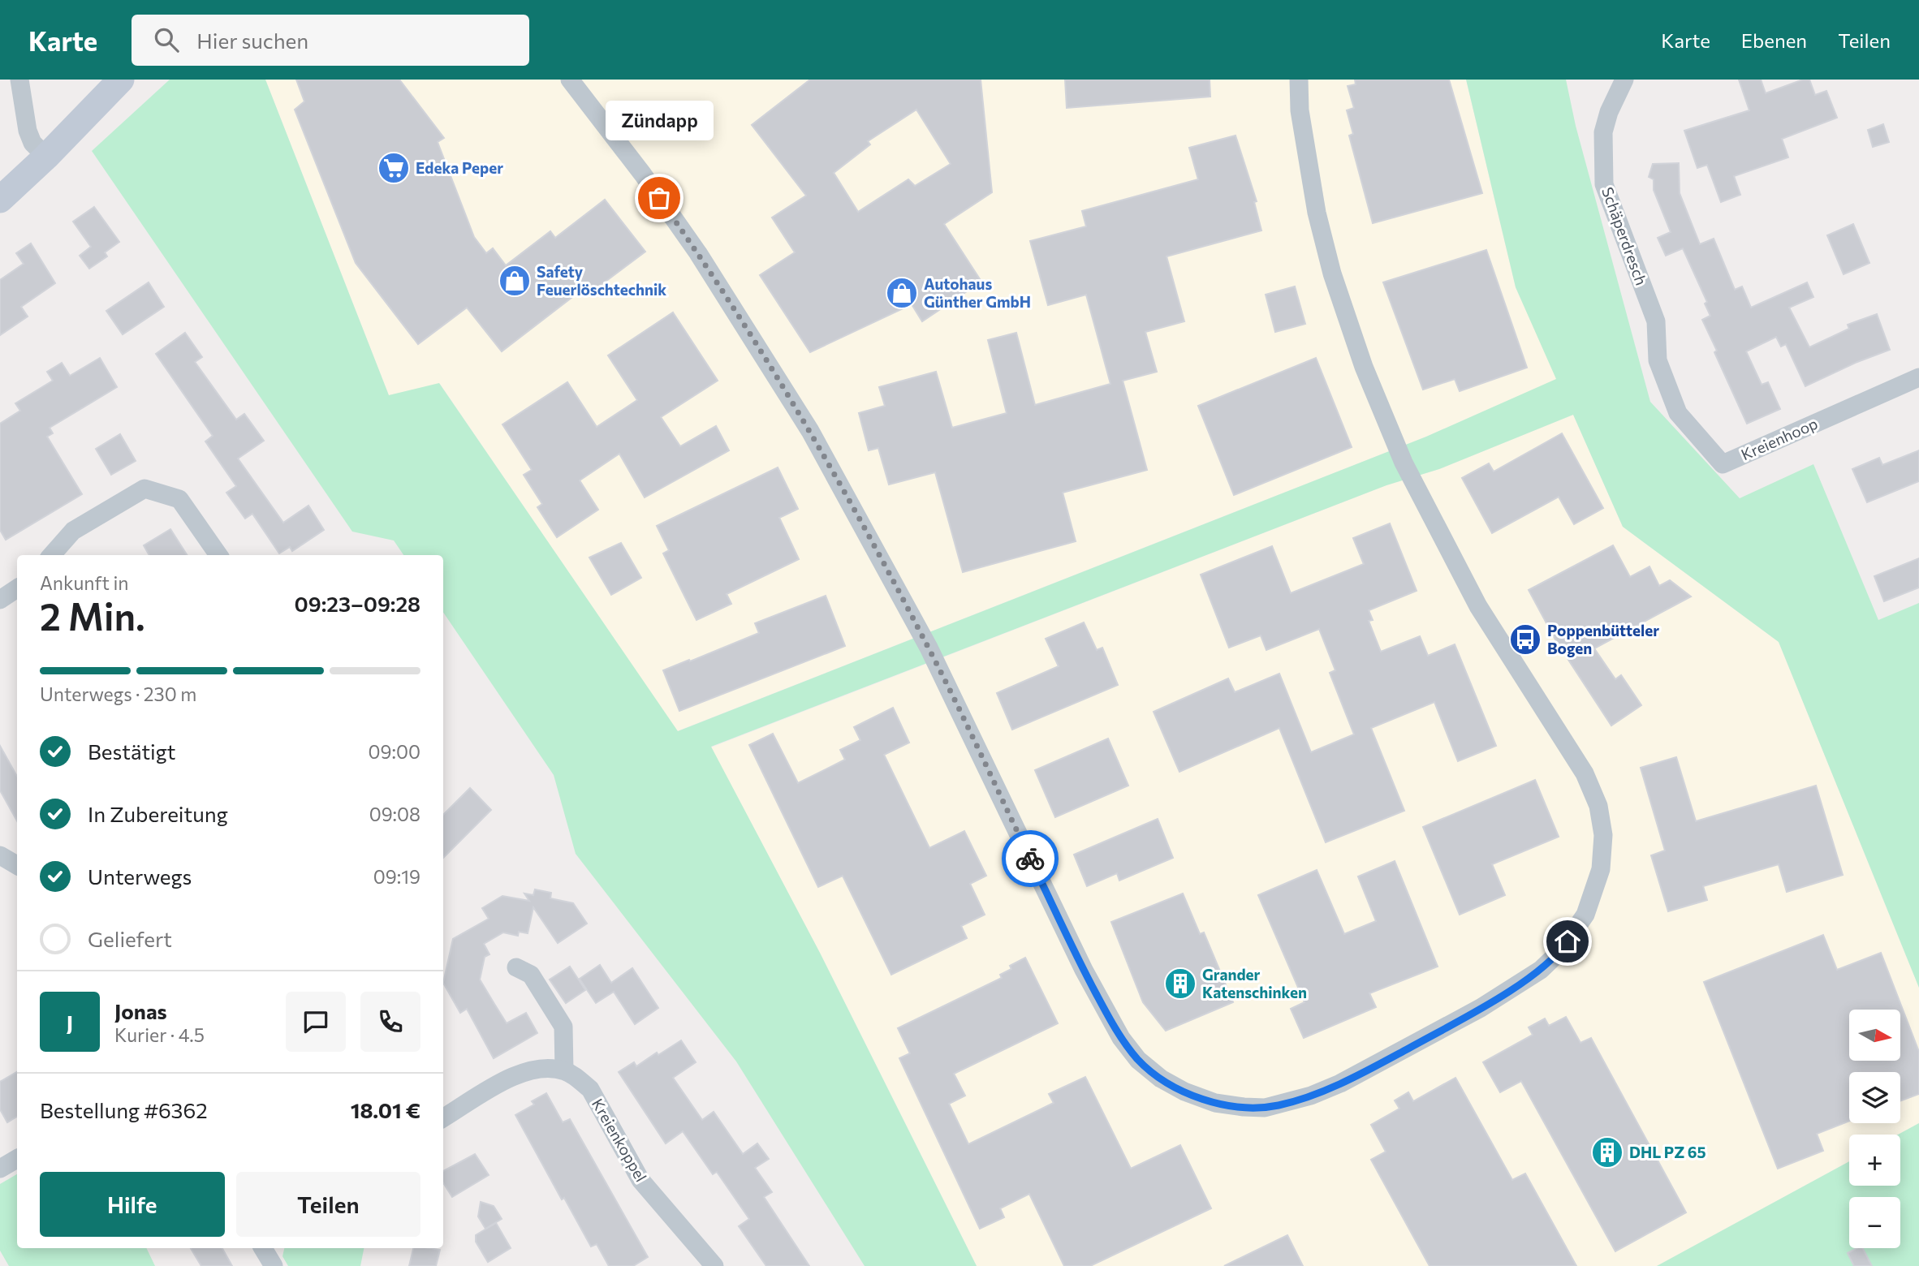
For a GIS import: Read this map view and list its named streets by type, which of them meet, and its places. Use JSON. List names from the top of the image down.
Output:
{
  "streets": {
    "street": ["Schäperdresch", "Kreienhoop", "Kreienkoppel"]
  },
  "crossings": [
    ["Schäperdresch", "Kreienhoop"]
  ],
  "places": {
    "supermarket": ["Edeka Peper"],
    "other": ["Zündapp"],
    "shop": ["Safety Feuerlöschtechnik", "Autohaus Günther GmbH"],
    "bus stop": ["Poppenbütteler Bogen"],
    "building": ["Grander Katenschinken", "DHL PZ 65"]
  },
  "north": "right",
  "page": {
    "header": "Karte",
    "search": "Hier suchen",
    "nav": ["Karte", "Ebenen", "Teilen"],
    "bubble": "Zündapp",
    "heading": ["2 Min.", "Ankunft in", "09:23–09:28"],
    "panel": [
      "Jonas",
      "Kurier · 4.5",
      "Bestellung #6362",
      "18.01 €"
    ],
    "bar": "Unterwegs · 230 m",
    "list": [
      ["Bestätigt", "09:00"],
      ["In Zubereitung", "09:08"],
      ["Unterwegs", "09:19"],
      "Geliefert"
    ],
    "round": "J",
    "map_buttons": ["+", "−"],
    "buttons": ["Hilfe", "Teilen"]
  }
}
